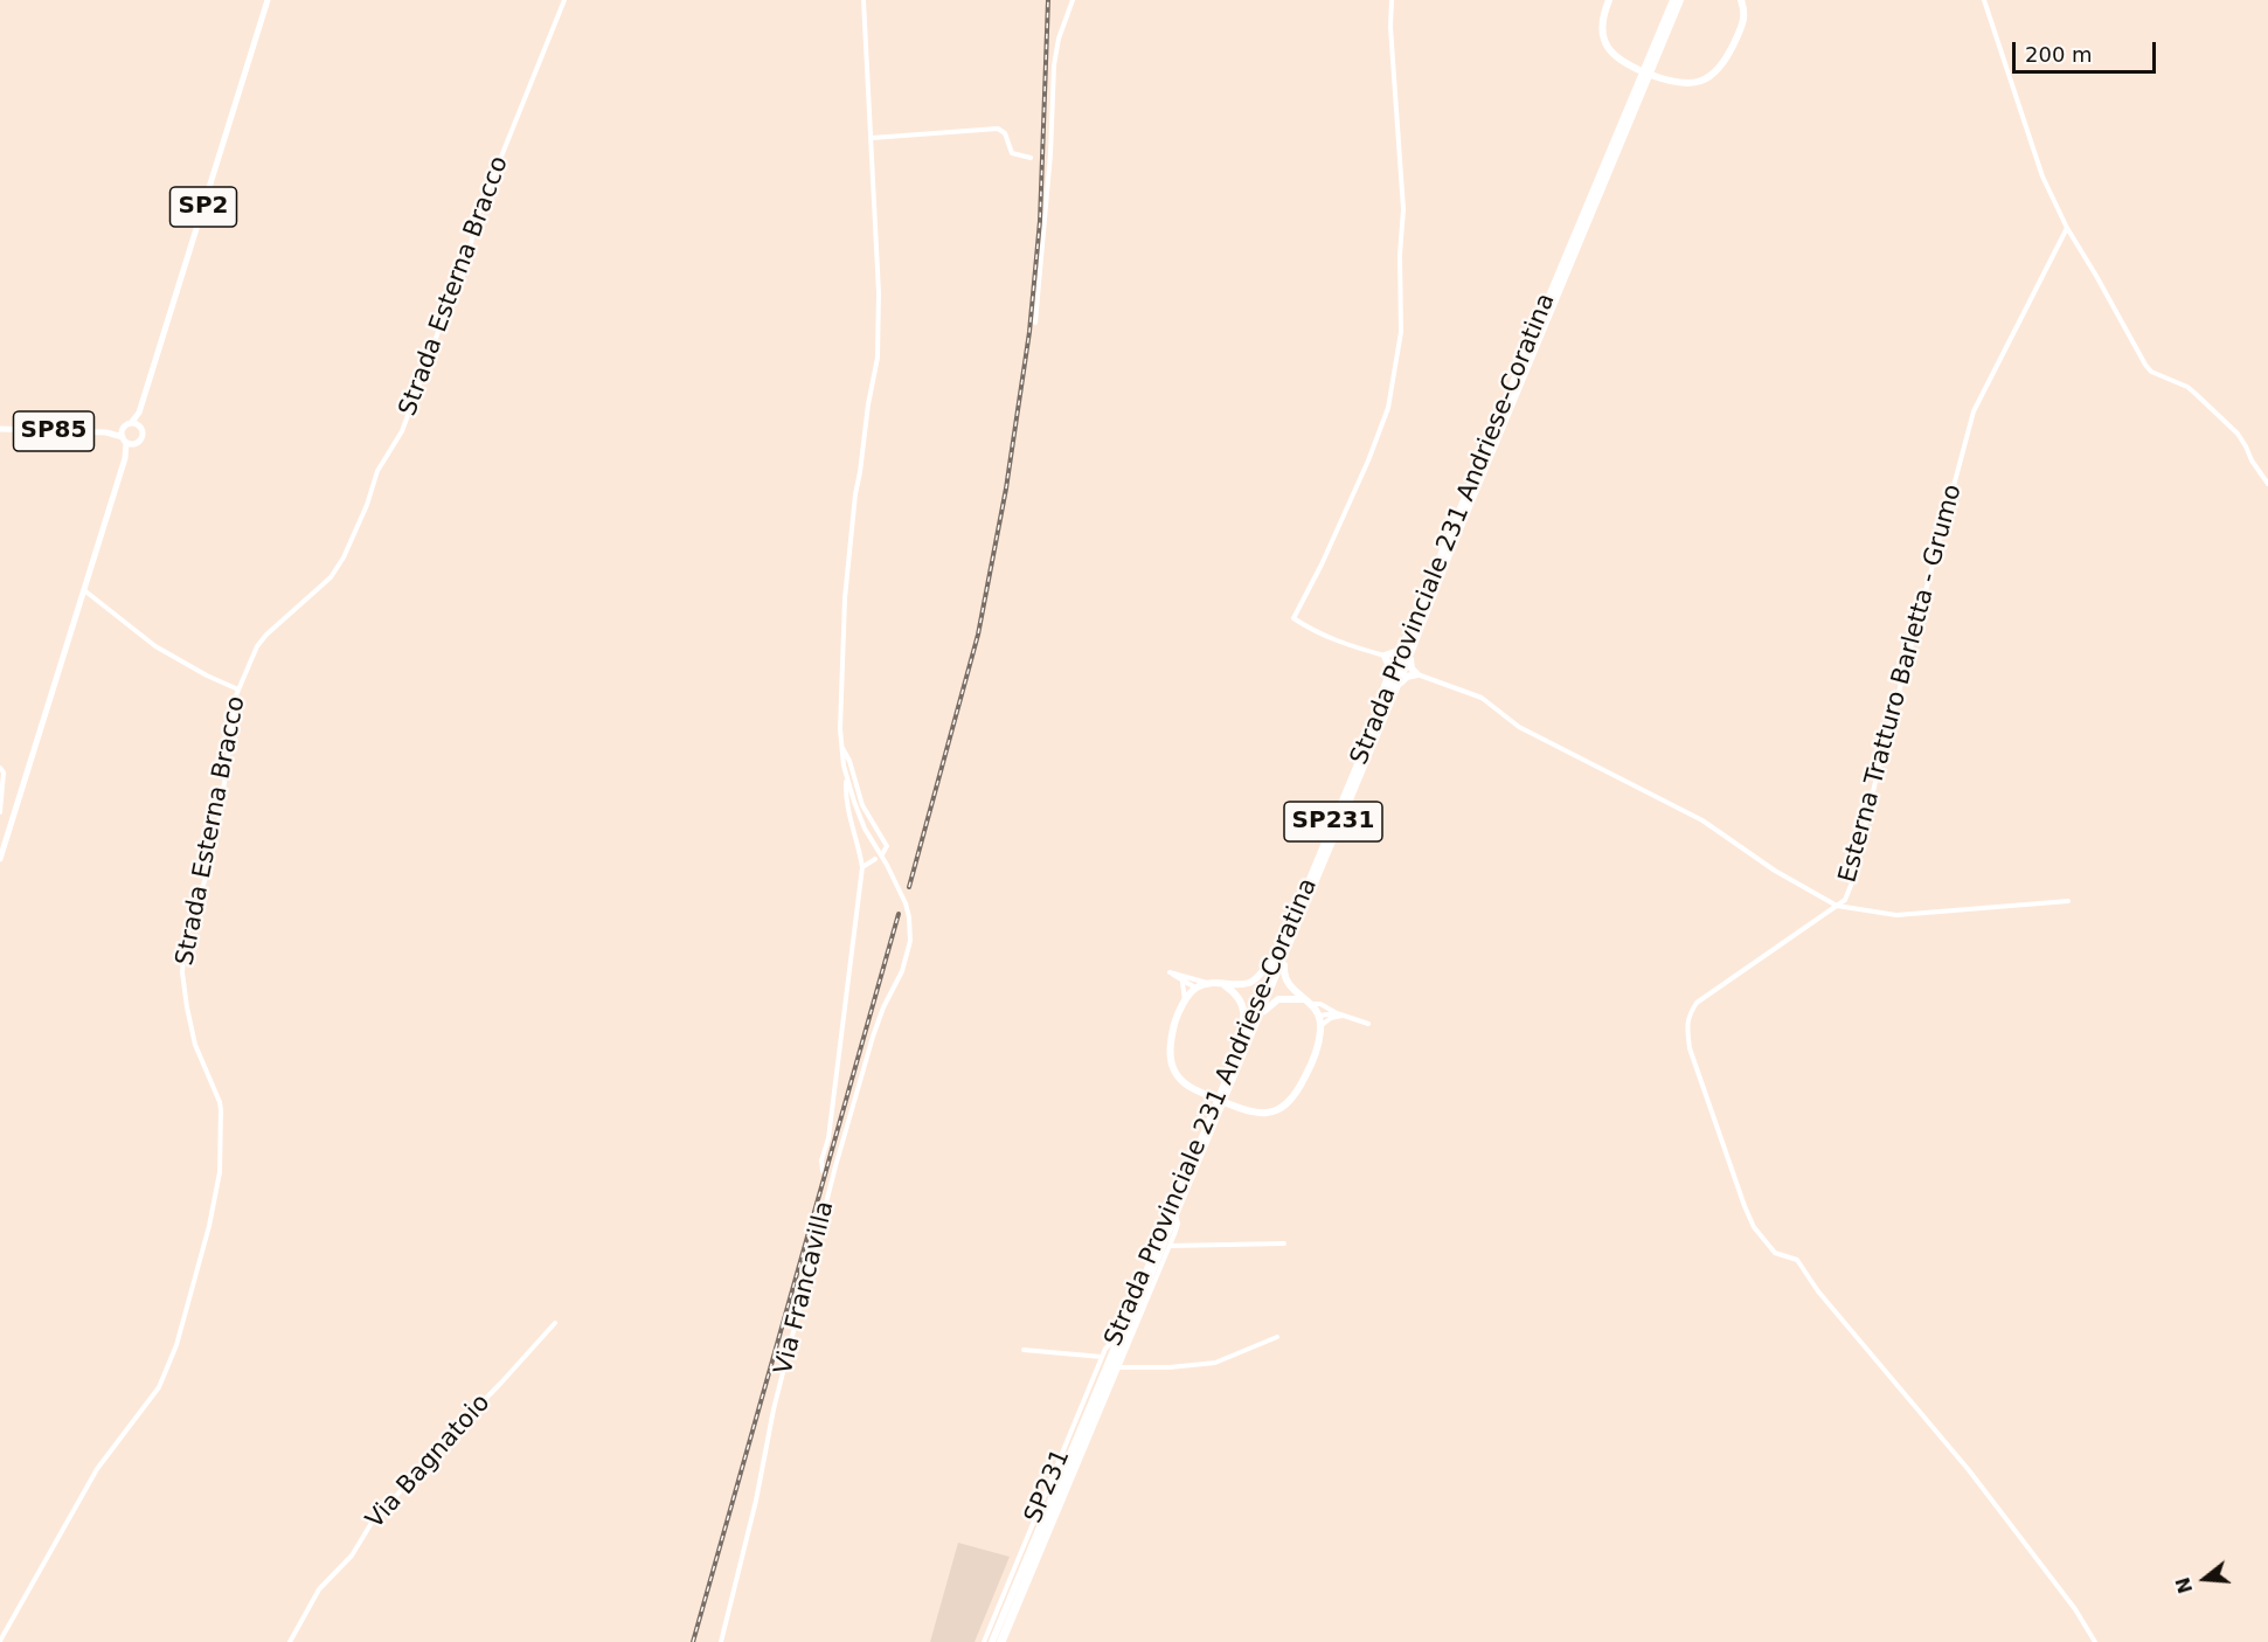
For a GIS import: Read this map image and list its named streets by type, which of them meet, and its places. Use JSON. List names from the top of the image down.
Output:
{
  "streets": {
    "highway": ["Strada Provinciale 231 Andriese-Coratina", "SP231"],
    "main road": ["SP2", "SP85"],
    "street": [
      "Strada Esterna Bracco",
      "Esterna Tratturo Barletta - Grumo",
      "Via Francavilla",
      "Via Bagnatoio"
    ]
  },
  "crossings": [
    ["SP2", "SP85"],
    ["Strada Provinciale 231 Andriese-Coratina", "SP231"]
  ],
  "scale_bar": "200 m",
  "north": "left"
}
